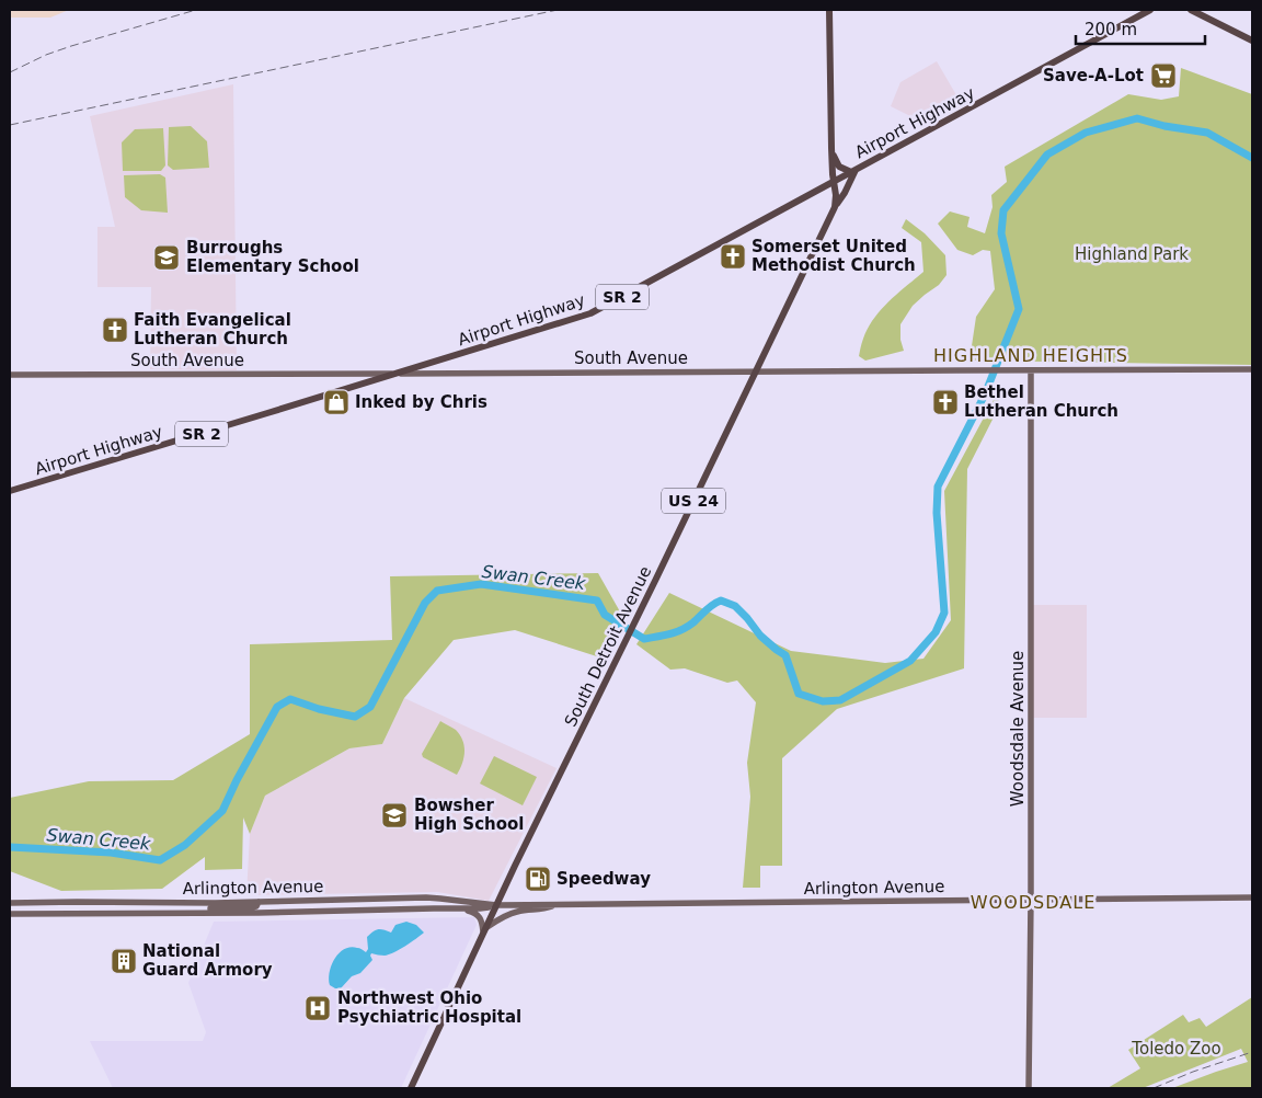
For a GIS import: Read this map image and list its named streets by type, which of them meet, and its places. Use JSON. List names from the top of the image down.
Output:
{
  "streets": {
    "main road": [
      "Airport Highway",
      "SR 2",
      "US 24",
      "South Detroit Avenue"
    ],
    "street": ["South Avenue", "Woodsdale Avenue", "Arlington Avenue"]
  },
  "crossings": [
    ["Airport Highway", "South Avenue"],
    ["Airport Highway", "US 24"],
    ["South Avenue", "South Detroit Avenue"],
    ["South Avenue", "Woodsdale Avenue"],
    ["US 24", "South Detroit Avenue"],
    ["South Detroit Avenue", "Arlington Avenue"],
    ["Woodsdale Avenue", "Arlington Avenue"]
  ],
  "districts": ["HIGHLAND HEIGHTS", "WOODSDALE"],
  "water": ["Swan Creek"],
  "parks": ["Highland Park", "Toledo Zoo"],
  "places": {
    "supermarket": ["Save-A-Lot"],
    "church": ["Somerset United Methodist Church", "Faith Evangelical Lutheran Church", "Bethel Lutheran Church"],
    "school or university": ["Burroughs Elementary School", "Bowsher High School"],
    "shop": ["Inked by Chris"],
    "fuel station": ["Speedway"],
    "building": ["National Guard Armory"],
    "hospital": ["Northwest Ohio Psychiatric Hospital"]
  },
  "scale_bar": "200 m"
}
